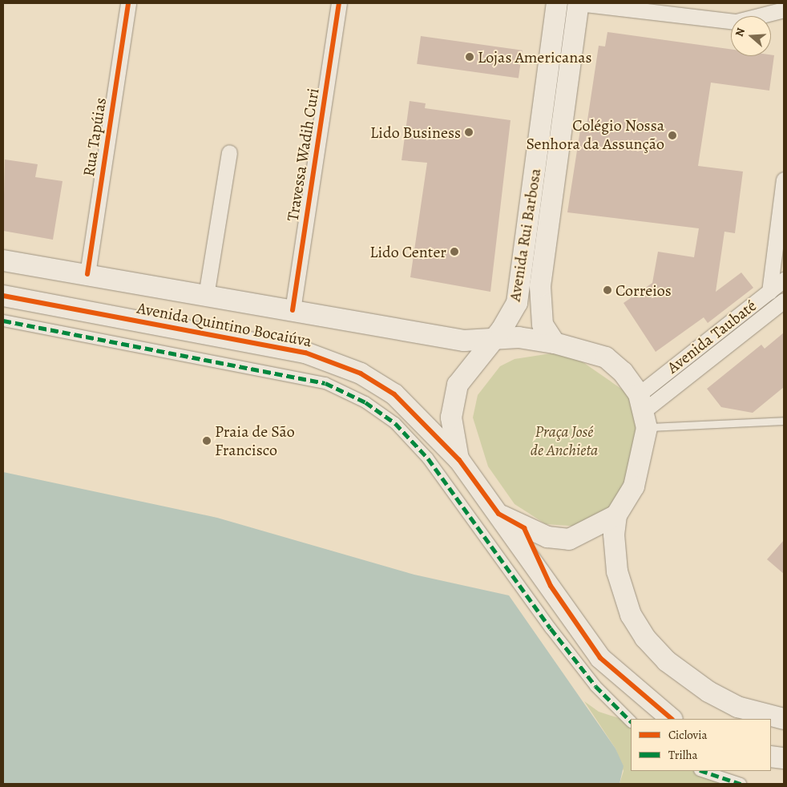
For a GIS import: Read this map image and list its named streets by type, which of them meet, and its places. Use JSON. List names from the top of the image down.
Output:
{
  "streets": {
    "main road": ["Avenida Rui Barbosa", "Avenida Quintino Bocaiúva"],
    "street": ["Rua Tapúias", "Travessa Wadih Curi", "Avenida Taubaté"]
  },
  "crossings": [
    ["Rua Tapúias", "Avenida Quintino Bocaiúva"],
    ["Travessa Wadih Curi", "Avenida Quintino Bocaiúva"],
    ["Avenida Rui Barbosa", "Avenida Quintino Bocaiúva"],
    ["Avenida Quintino Bocaiúva", "Avenida Taubaté"]
  ],
  "parks": ["Praça José de Anchieta"],
  "places": [
    "Lojas Americanas",
    "Lido Business",
    "Colégio Nossa Senhora da Assunção",
    "Lido Center",
    "Correios",
    "Praia de São Francisco"
  ],
  "legend": ["Ciclovia", "Trilha"],
  "north": "left"
}
